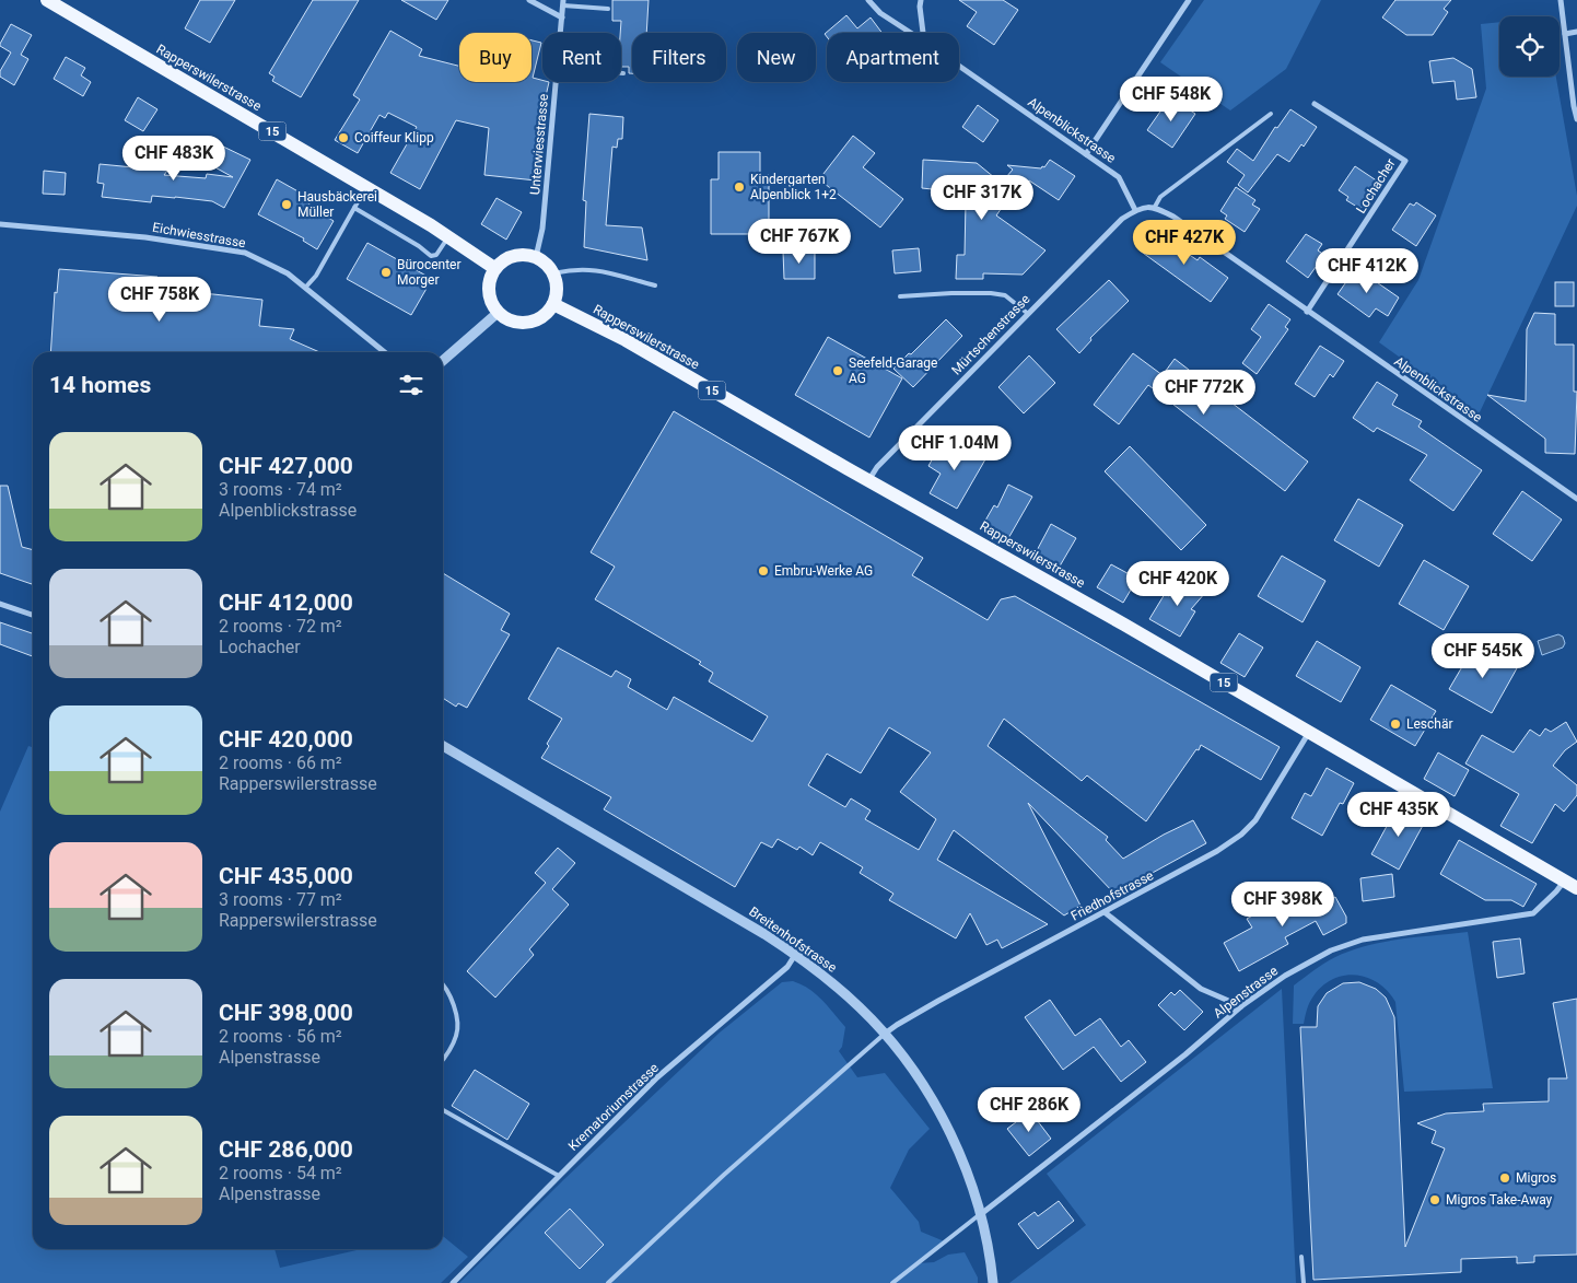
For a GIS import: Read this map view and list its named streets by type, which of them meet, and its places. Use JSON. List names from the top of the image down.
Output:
{
  "streets": {
    "main road": ["Rapperswilerstrasse", "15"],
    "street": [
      "Alpenblickstrasse",
      "Unterwiesstrasse",
      "Lochacher",
      "Eichwiesstrasse",
      "Mürtschenstrasse",
      "Friedhofstrasse",
      "Breitenhofstrasse",
      "Alpenstrasse",
      "Krematoriumstrasse"
    ]
  },
  "crossings": [
    ["Rapperswilerstrasse", "Unterwiesstrasse"],
    ["Rapperswilerstrasse", "Mürtschenstrasse"],
    ["Rapperswilerstrasse", "Friedhofstrasse"],
    ["Rapperswilerstrasse", "Alpenstrasse"],
    ["Alpenblickstrasse", "Lochacher"],
    ["Alpenblickstrasse", "Mürtschenstrasse"],
    ["Friedhofstrasse", "Breitenhofstrasse"],
    ["Breitenhofstrasse", "Alpenstrasse"],
    ["Breitenhofstrasse", "Krematoriumstrasse"]
  ],
  "places": [
    "Coiffeur Klipp",
    "Kindergarten Alpenblick 1+2",
    "Hausbäckerei Müller",
    "Bürocenter Morger",
    "Seefeld-Garage AG",
    "Embru-Werke AG",
    "Leschär",
    "Migros",
    "Migros Take-Away"
  ],
  "page": {
    "chip": [
      "Buy",
      "Rent",
      "Filters",
      "New",
      "Apartment"
    ],
    "price": [
      "CHF 548K",
      "CHF 483K",
      "CHF 317K",
      "CHF 767K",
      "CHF 427K",
      "CHF 412K",
      "CHF 758K",
      "CHF 772K",
      "CHF 1.04M",
      "CHF 420K",
      "CHF 545K",
      "CHF 435K",
      "CHF 398K",
      "CHF 286K"
    ],
    "heading": "14 homes",
    "list": [
      {
        "name": "CHF 427,000",
        "note": "3 rooms · 74 m² · Alpenblickstrasse"
      },
      {
        "name": "CHF 412,000",
        "note": "2 rooms · 72 m² · Lochacher"
      },
      {
        "name": "CHF 420,000",
        "note": "2 rooms · 66 m² · Rapperswilerstrasse"
      },
      {
        "name": "CHF 435,000",
        "note": "3 rooms · 77 m² · Rapperswilerstrasse"
      },
      {
        "name": "CHF 398,000",
        "note": "2 rooms · 56 m² · Alpenstrasse"
      },
      {
        "name": "CHF 286,000",
        "note": "2 rooms · 54 m² · Alpenstrasse"
      }
    ]
  }
}
